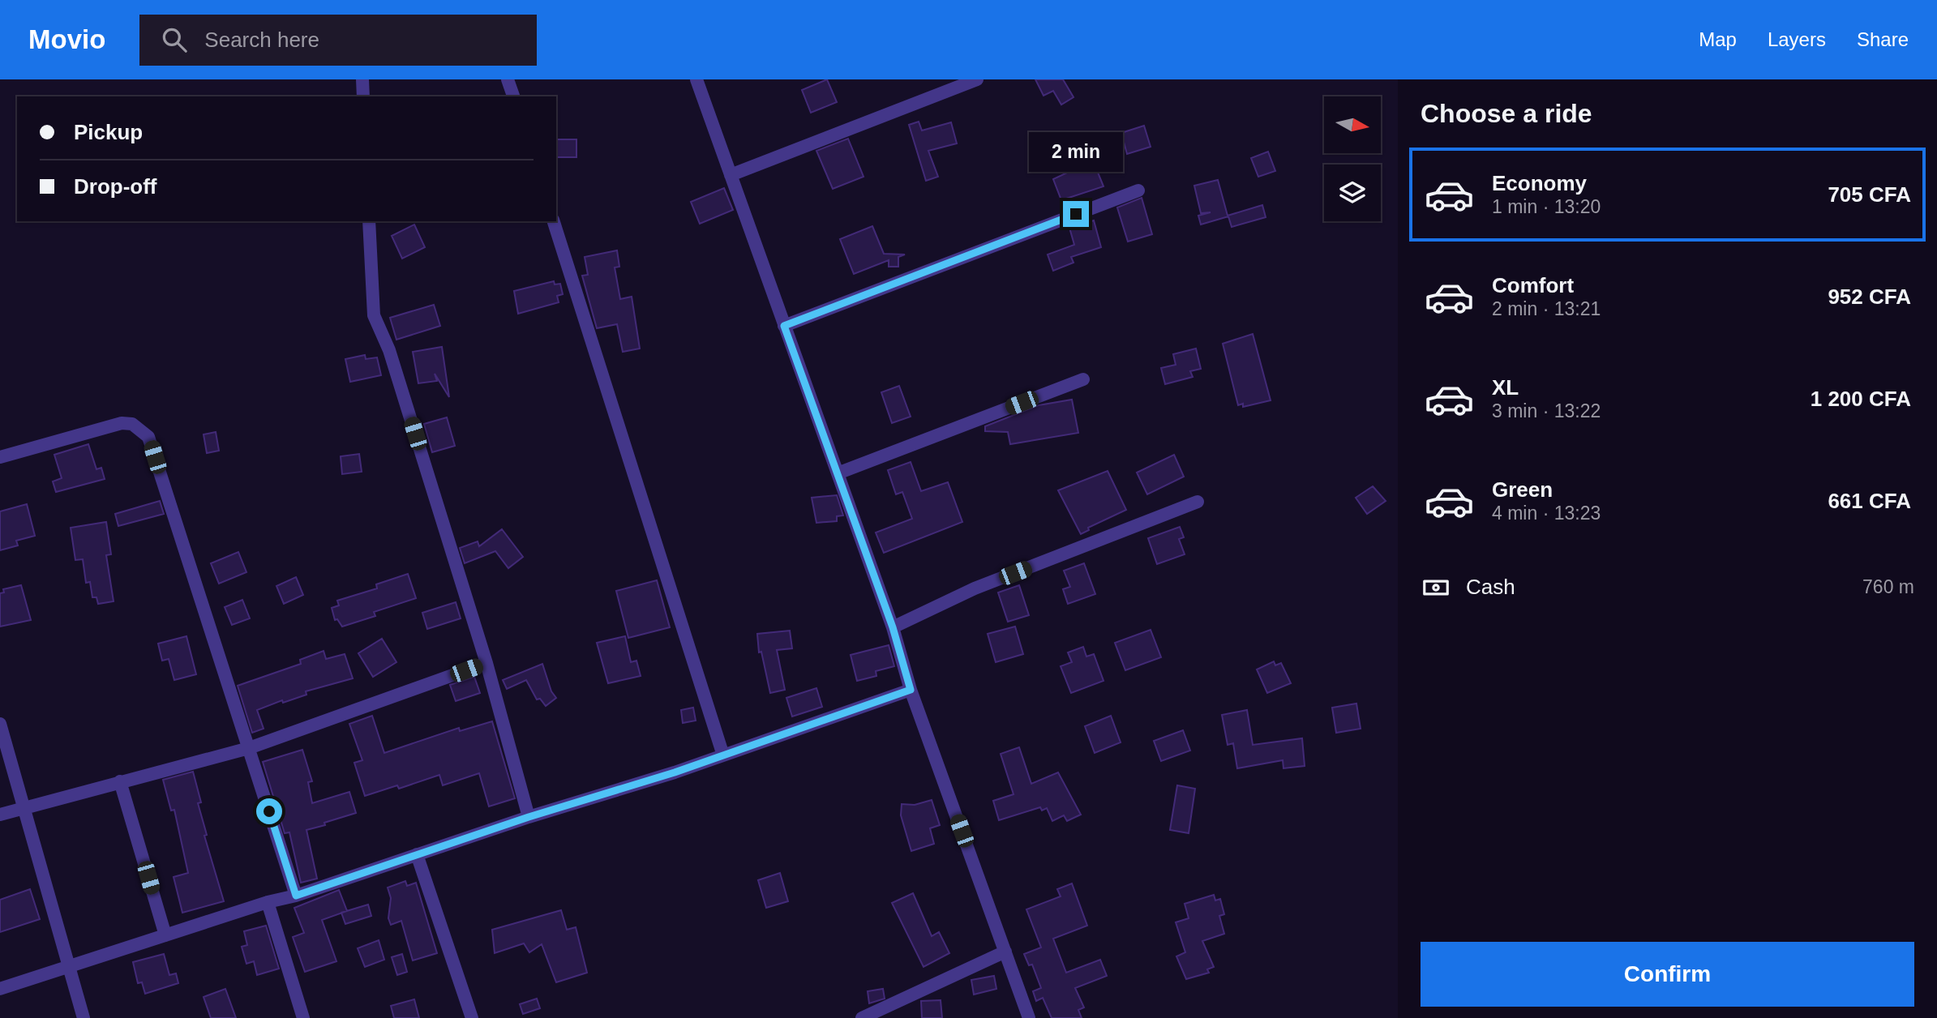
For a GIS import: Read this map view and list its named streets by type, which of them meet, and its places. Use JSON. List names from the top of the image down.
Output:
{
  "north": "right",
  "page": {
    "header": "Movio",
    "search": "Search here",
    "nav": ["Map", "Layers", "Share"],
    "heading": "Choose a ride",
    "banner": ["Pickup", "Drop-off"],
    "bubble": "2 min",
    "list": [
      {
        "name": "Economy",
        "note": "1 min · 13:20",
        "value": "705 CFA"
      },
      {
        "name": "Comfort",
        "note": "2 min · 13:21",
        "value": "952 CFA"
      },
      {
        "name": "XL",
        "note": "3 min · 13:22",
        "value": "1 200 CFA"
      },
      {
        "name": "Green",
        "note": "4 min · 13:23",
        "value": "661 CFA"
      }
    ],
    "pay": ["Cash", "760 m"],
    "buttons": "Confirm"
  }
}
